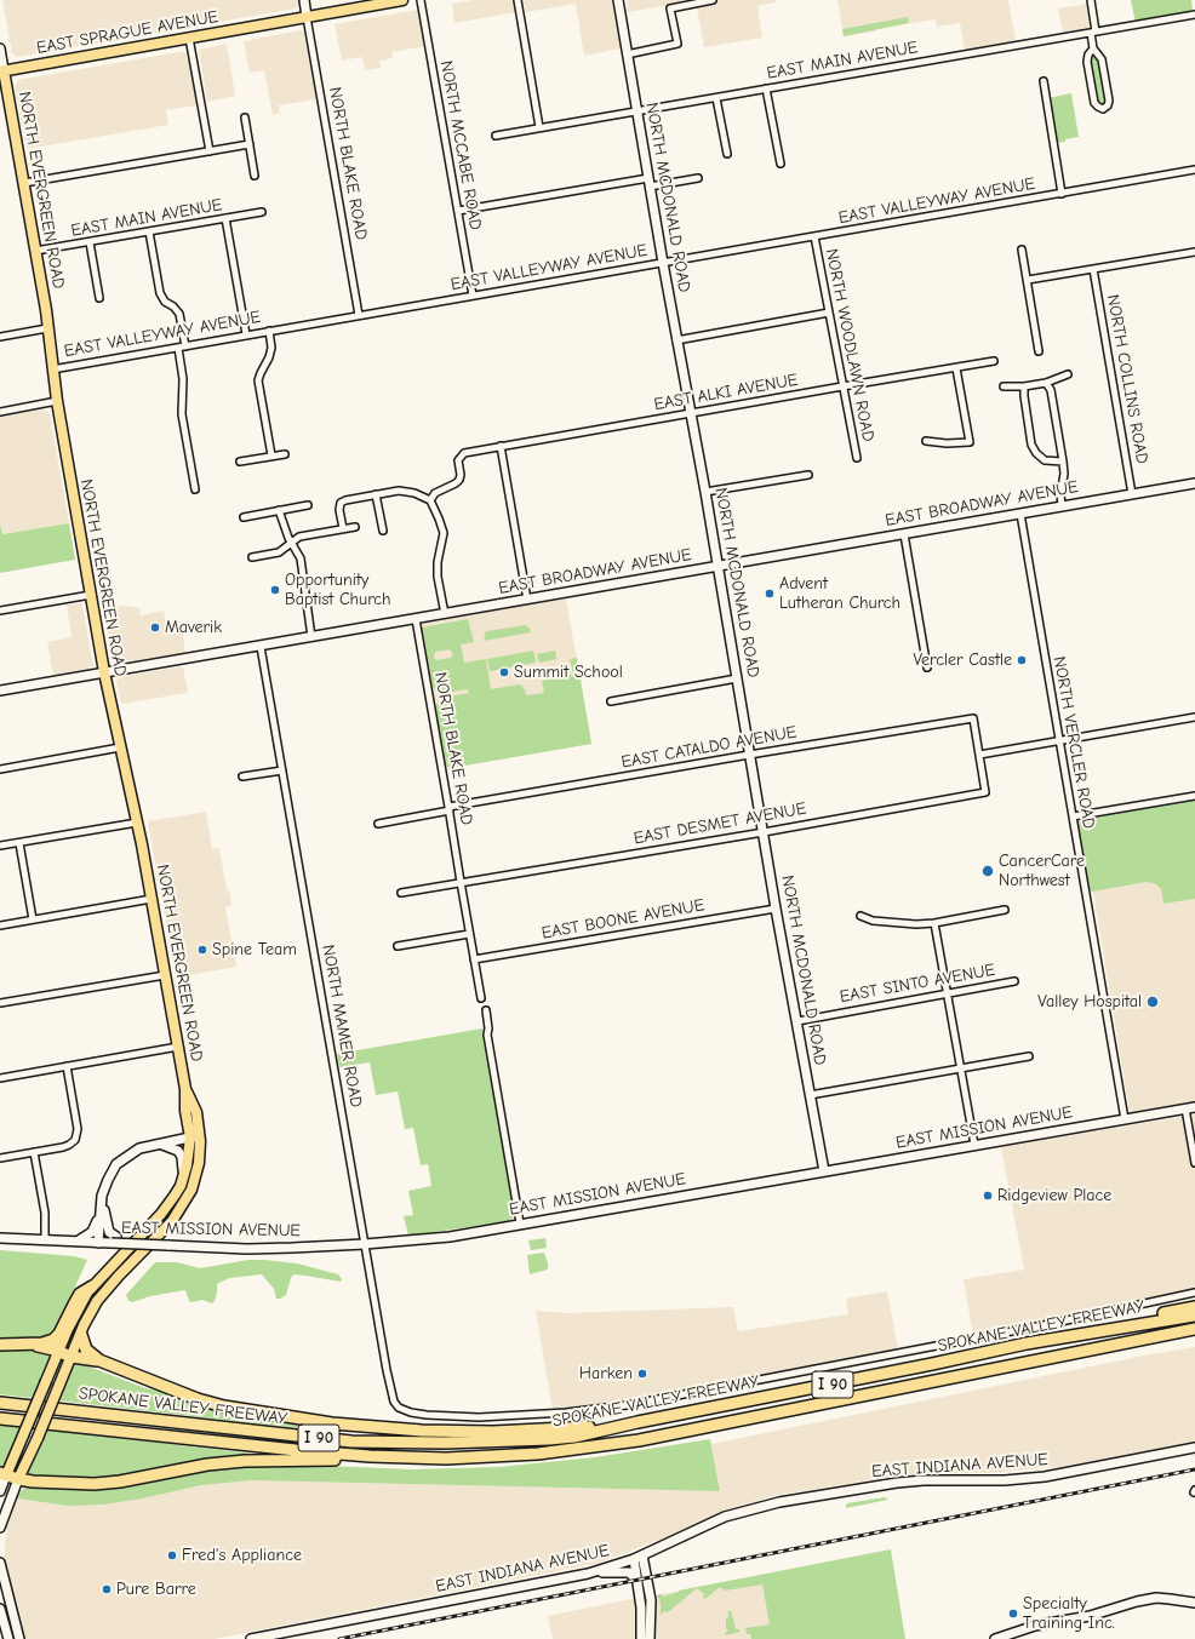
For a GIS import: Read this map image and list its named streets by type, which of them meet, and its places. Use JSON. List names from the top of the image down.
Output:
{
  "streets": {
    "highway": ["SPOKANE VALLEY FREEWAY", "I 90"],
    "main road": ["EAST SPRAGUE AVENUE", "NORTH EVERGREEN ROAD"],
    "street": [
      "EAST MAIN AVENUE",
      "NORTH MCCABE ROAD",
      "NORTH BLAKE ROAD",
      "NORTH MCDONALD ROAD",
      "EAST VALLEYWAY AVENUE",
      "NORTH WOODLAWN ROAD",
      "NORTH COLLINS ROAD",
      "EAST ALKI AVENUE",
      "EAST BROADWAY AVENUE",
      "NORTH VERCLER ROAD",
      "EAST CATALDO AVENUE",
      "EAST DESMET AVENUE",
      "EAST BOONE AVENUE",
      "EAST SINTO AVENUE",
      "NORTH MAMER ROAD",
      "EAST MISSION AVENUE",
      "EAST INDIANA AVENUE"
    ]
  },
  "crossings": [
    ["EAST SPRAGUE AVENUE", "NORTH BLAKE ROAD"],
    ["EAST SPRAGUE AVENUE", "NORTH EVERGREEN ROAD"],
    ["EAST MAIN AVENUE", "NORTH EVERGREEN ROAD"],
    ["EAST MAIN AVENUE", "NORTH MCDONALD ROAD"],
    ["NORTH MCCABE ROAD", "EAST VALLEYWAY AVENUE"],
    ["NORTH BLAKE ROAD", "EAST VALLEYWAY AVENUE"],
    ["NORTH BLAKE ROAD", "EAST BROADWAY AVENUE"],
    ["NORTH BLAKE ROAD", "EAST CATALDO AVENUE"],
    ["NORTH BLAKE ROAD", "EAST DESMET AVENUE"],
    ["NORTH BLAKE ROAD", "EAST BOONE AVENUE"],
    ["NORTH EVERGREEN ROAD", "EAST VALLEYWAY AVENUE"],
    ["NORTH EVERGREEN ROAD", "EAST BROADWAY AVENUE"],
    ["NORTH MCDONALD ROAD", "EAST VALLEYWAY AVENUE"],
    ["NORTH MCDONALD ROAD", "EAST ALKI AVENUE"],
    ["NORTH MCDONALD ROAD", "EAST BROADWAY AVENUE"],
    ["NORTH MCDONALD ROAD", "EAST CATALDO AVENUE"],
    ["NORTH MCDONALD ROAD", "EAST DESMET AVENUE"],
    ["NORTH MCDONALD ROAD", "EAST BOONE AVENUE"],
    ["NORTH MCDONALD ROAD", "EAST SINTO AVENUE"],
    ["NORTH MCDONALD ROAD", "EAST MISSION AVENUE"],
    ["EAST VALLEYWAY AVENUE", "NORTH WOODLAWN ROAD"],
    ["NORTH WOODLAWN ROAD", "EAST ALKI AVENUE"],
    ["NORTH COLLINS ROAD", "EAST BROADWAY AVENUE"],
    ["EAST BROADWAY AVENUE", "NORTH VERCLER ROAD"],
    ["EAST BROADWAY AVENUE", "NORTH MAMER ROAD"],
    ["NORTH VERCLER ROAD", "EAST MISSION AVENUE"],
    ["EAST CATALDO AVENUE", "EAST DESMET AVENUE"],
    ["NORTH MAMER ROAD", "EAST MISSION AVENUE"]
  ],
  "places": [
    "Opportunity Baptist Church",
    "Advent Lutheran Church",
    "Maverik",
    "Vercler Castle",
    "Summit School",
    "CancerCare Northwest",
    "Spine Team",
    "Valley Hospital",
    "Ridgeview Place",
    "Harken",
    "Fred's Appliance",
    "Pure Barre",
    "Specialty Training Inc."
  ]
}
